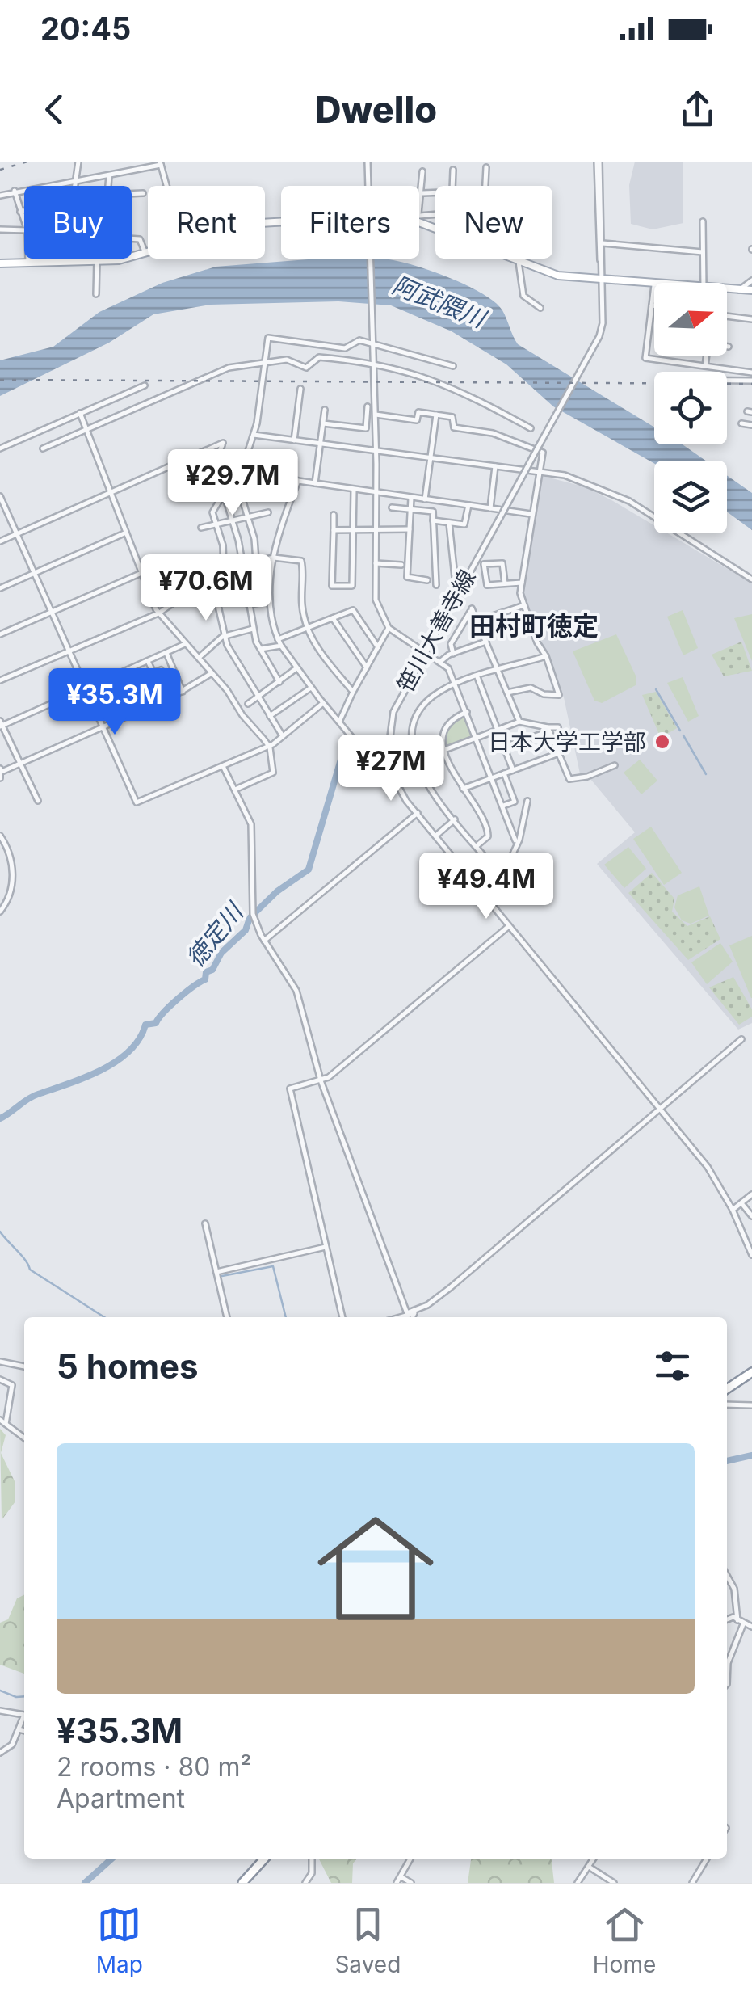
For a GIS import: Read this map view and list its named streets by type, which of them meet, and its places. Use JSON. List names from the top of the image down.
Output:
{
  "streets": {
    "street": ["笹川大善寺線"]
  },
  "districts": ["田村町徳定"],
  "water": ["阿武隈川", "徳定川"],
  "places": ["日本大学工学部"],
  "north": "right",
  "page": {
    "status": "20:45",
    "header": "Dwello",
    "chip": [
      "Buy",
      "Rent",
      "Filters",
      "New"
    ],
    "price": [
      "¥29.7M",
      "¥70.6M",
      "¥35.3M",
      "¥27M",
      "¥49.4M"
    ],
    "heading": "5 homes",
    "list": [
      {
        "name": "¥35.3M",
        "note": "2 rooms · 80 m² · Apartment"
      }
    ],
    "tabs": ["Map", "Saved", "Home"]
  }
}
